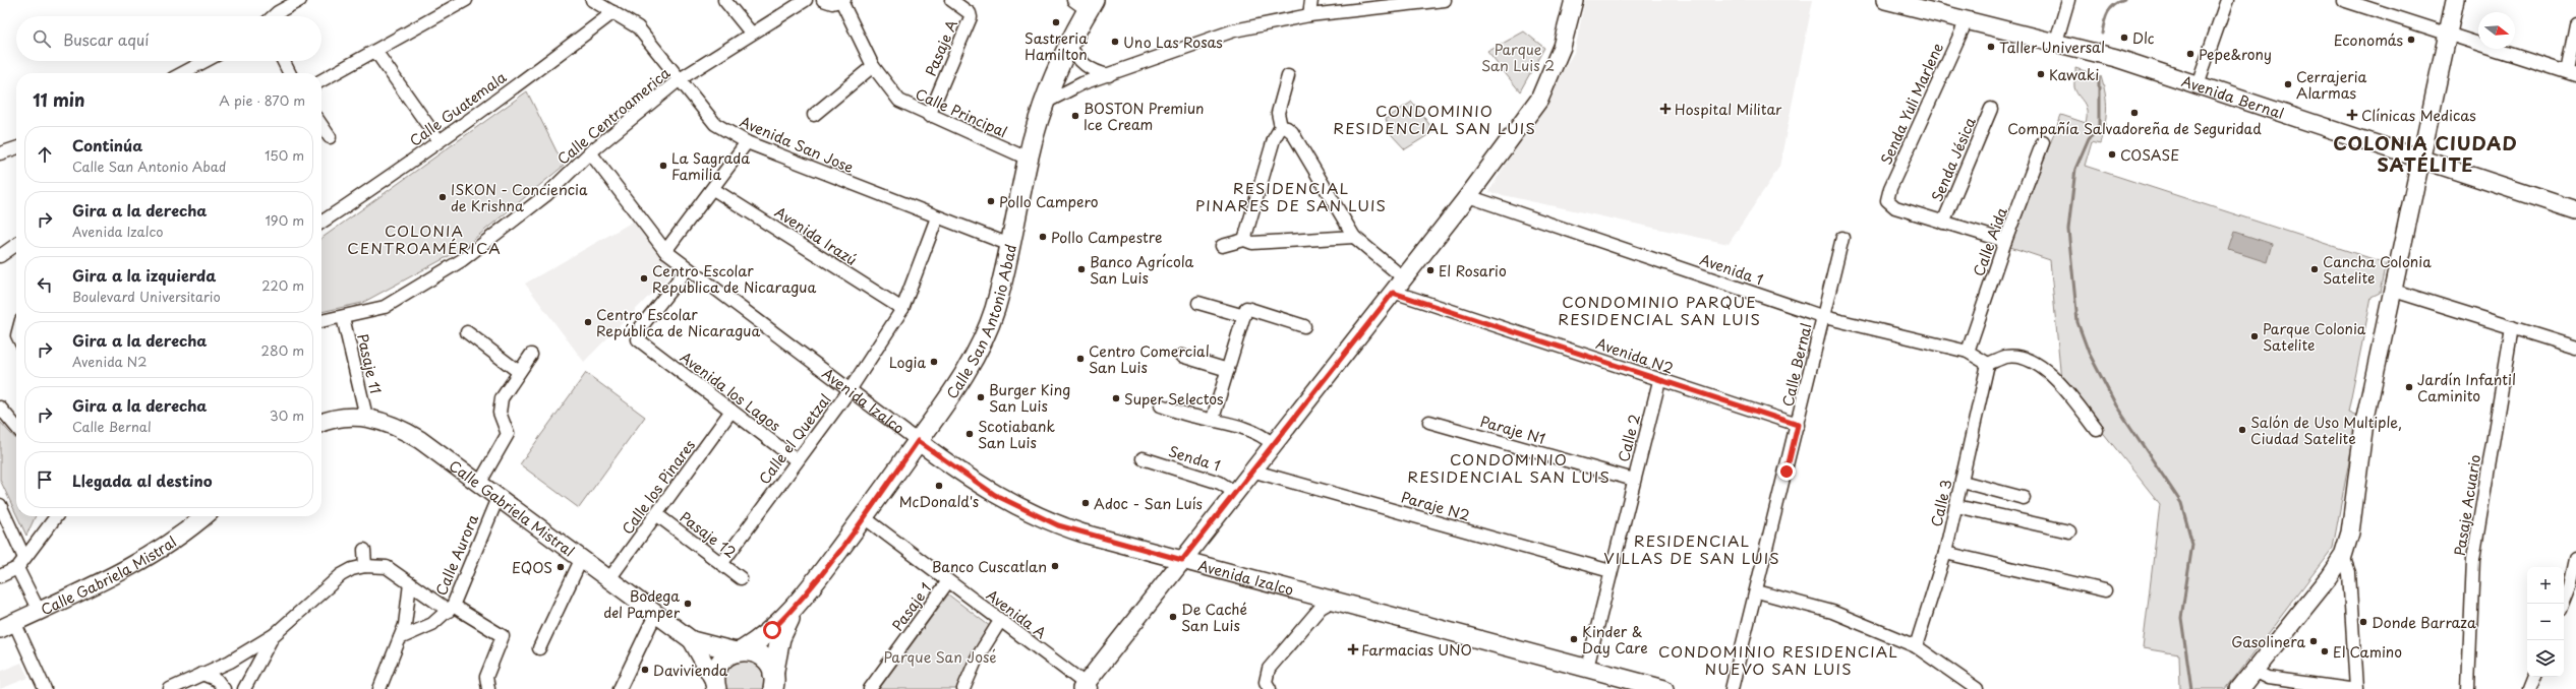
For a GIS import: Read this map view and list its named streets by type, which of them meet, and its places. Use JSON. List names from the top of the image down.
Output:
{
  "streets": {
    "main road": ["Calle San Antonio Abad"],
    "street": [
      "Pasaje A",
      "Avenida Bernal",
      "Senda Yuli Marlene",
      "Calle Guatemala",
      "Calle Principal",
      "Calle Centroamerica",
      "Avenida San Jose",
      "Senda Jésica",
      "Avenida Irazú",
      "Calle Aida",
      "Avenida 1",
      "Avenida N2",
      "Pasaje 11",
      "Calle Bernal",
      "Avenida los Lagos",
      "Avenida Izalco",
      "Paraje N1",
      "Calle 2",
      "Calle el Quetzal",
      "Senda 1",
      "Calle los Pinares",
      "Calle 3",
      "Pasaje Acuario",
      "Paraje N2",
      "Calle Gabriela Mistral",
      "Pasaje 12",
      "Calle Aurora",
      "Pasaje 1",
      "Avenida A"
    ]
  },
  "crossings": [
    ["Pasaje A", "Calle Principal"],
    ["Avenida Bernal", "Senda Yuli Marlene"],
    ["Senda Yuli Marlene", "Senda Jésica"],
    ["Calle Guatemala", "Avenida San Jose"],
    ["Calle Principal", "Calle San Antonio Abad"],
    ["Calle Centroamerica", "Avenida San Jose"],
    ["Calle Centroamerica", "Pasaje 11"],
    ["Calle Centroamerica", "Avenida Izalco"],
    ["Avenida San Jose", "Calle San Antonio Abad"],
    ["Avenida San Jose", "Calle el Quetzal"],
    ["Avenida Irazú", "Calle el Quetzal"],
    ["Calle Aida", "Avenida 1"],
    ["Avenida 1", "Calle Bernal"],
    ["Avenida 1", "Calle 3"],
    ["Calle San Antonio Abad", "Avenida Izalco"],
    ["Calle San Antonio Abad", "Calle Gabriela Mistral"],
    ["Calle San Antonio Abad", "Avenida A"],
    ["Avenida N2", "Calle Bernal"],
    ["Avenida N2", "Calle 2"],
    ["Pasaje 11", "Calle Gabriela Mistral"],
    ["Avenida los Lagos", "Avenida Izalco"],
    ["Avenida los Lagos", "Calle el Quetzal"],
    ["Avenida los Lagos", "Calle los Pinares"],
    ["Avenida Izalco", "Calle 2"],
    ["Avenida Izalco", "Calle el Quetzal"],
    ["Paraje N1", "Calle 2"],
    ["Calle 2", "Paraje N2"],
    ["Calle el Quetzal", "Pasaje 12"],
    ["Calle los Pinares", "Calle Gabriela Mistral"],
    ["Calle los Pinares", "Pasaje 12"],
    ["Calle Gabriela Mistral", "Calle Aurora"],
    ["Pasaje 1", "Avenida A"]
  ],
  "districts": [
    "CONDOMINIO RESIDENCIAL SAN LUIS",
    "COLONIA CIUDAD SATÉLITE",
    "RESIDENCIAL PINARES DE SAN LUIS",
    "COLONIA CENTROAMÉRICA",
    "CONDOMINIO PARQUE RESIDENCIAL SAN LUIS",
    "CONDOMINIO RESIDENCIAL SAN LUIS",
    "RESIDENCIAL VILLAS DE SAN LUIS",
    "CONDOMINIO RESIDENCIAL NUEVO SAN LUIS"
  ],
  "parks": ["Parque San Luis 2", "Parque San José"],
  "places": {
    "other": [
      "Sastreria Hamilton",
      "Dlc",
      "Economás",
      "Uno Las Rosas",
      "Taller Universal",
      "Pepe&rony",
      "Kawaki",
      "Cerrajeria Alarmas",
      "Compañía Salvadoreña de Seguridad",
      "BOSTON Premiun Ice Cream",
      "COSASE",
      "La Sagrada Familia",
      "ISKON - Conciencia de Krishna",
      "Pollo Campero",
      "Pollo Campestre",
      "Banco Agrícola San Luis",
      "Cancha Colonia Satelite",
      "El Rosario",
      "Centro Escolar Republica de Nicaragua",
      "Centro Escolar República de Nicaragua",
      "Parque Colonia Satelite",
      "Centro Comercial San Luis",
      "Logia",
      "Jardín Infantil Caminito",
      "Burger King San Luis",
      "Super Selectos",
      "Salón de Uso Multiple, Ciudad Satelite",
      "Scotiabank San Luis",
      "McDonald's",
      "Adoc - San Luís",
      "Banco Cuscatlan",
      "EQOS",
      "Bodega del Pamper",
      "De Caché San Luis",
      "Donde Barraza",
      "Kinder & Day Care",
      "Gasolinera",
      "El Camino",
      "Davivienda"
    ],
    "health": ["Hospital Militar", "Clínicas Medicas", "Farmacias UNO"]
  },
  "north": "right",
  "page": {
    "search": "Buscar aquí",
    "heading": ["11 min", "A pie · 870 m"],
    "list": [
      ["Continúa", "Calle San Antonio Abad", "150 m"],
      ["Gira a la derecha", "Avenida Izalco", "190 m"],
      ["Gira a la izquierda", "Boulevard Universitario", "220 m"],
      ["Gira a la derecha", "Avenida N2", "280 m"],
      ["Gira a la derecha", "Calle Bernal", "30 m"],
      "Llegada al destino"
    ],
    "map_buttons": ["+", "−"]
  }
}
